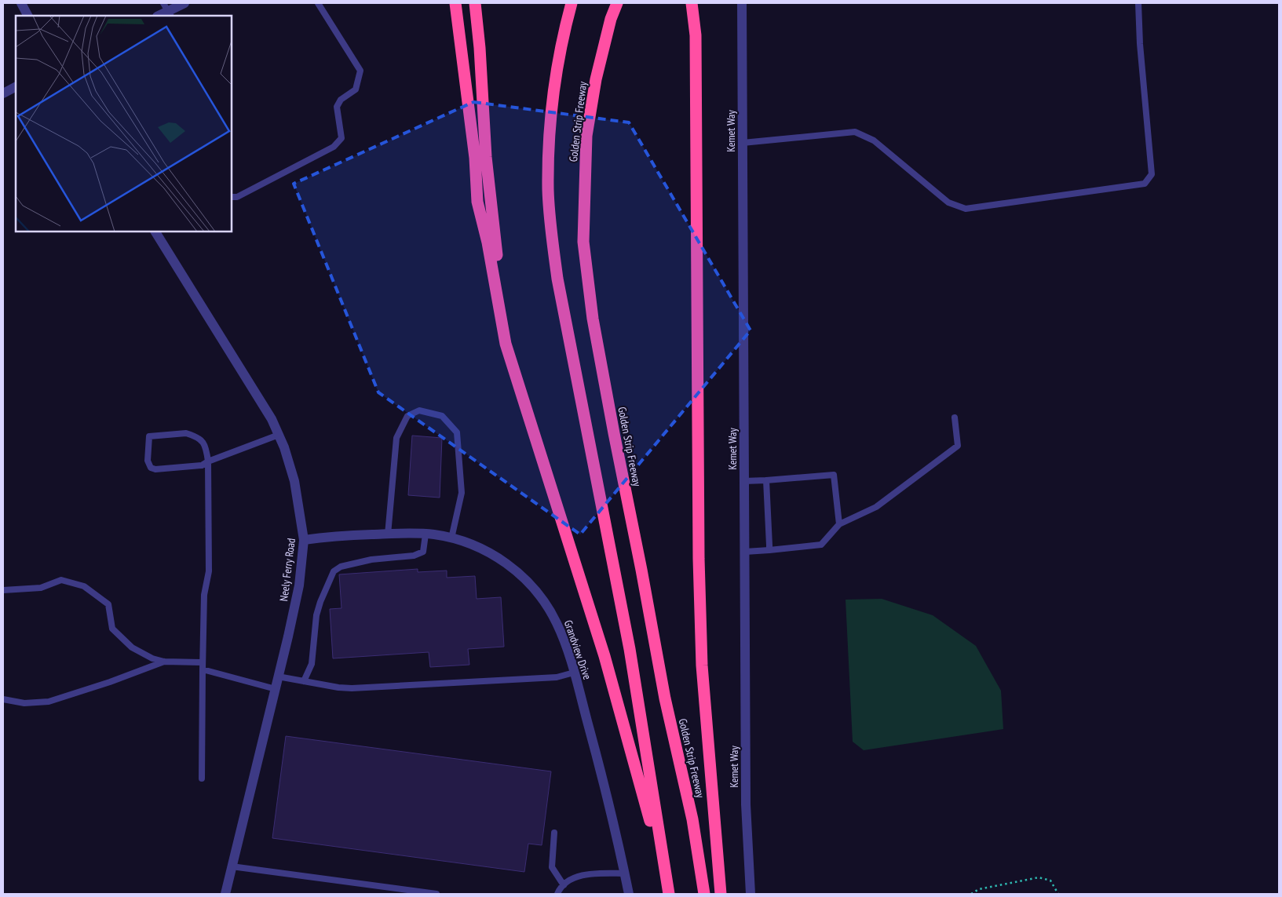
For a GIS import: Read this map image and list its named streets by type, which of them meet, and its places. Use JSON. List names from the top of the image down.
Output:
{
  "streets": {
    "highway": ["Golden Strip Freeway"],
    "street": ["Kemet Way", "Neely Ferry Road", "Grandview Drive"]
  },
  "crossings": [
    ["Neely Ferry Road", "Grandview Drive"]
  ]
}
